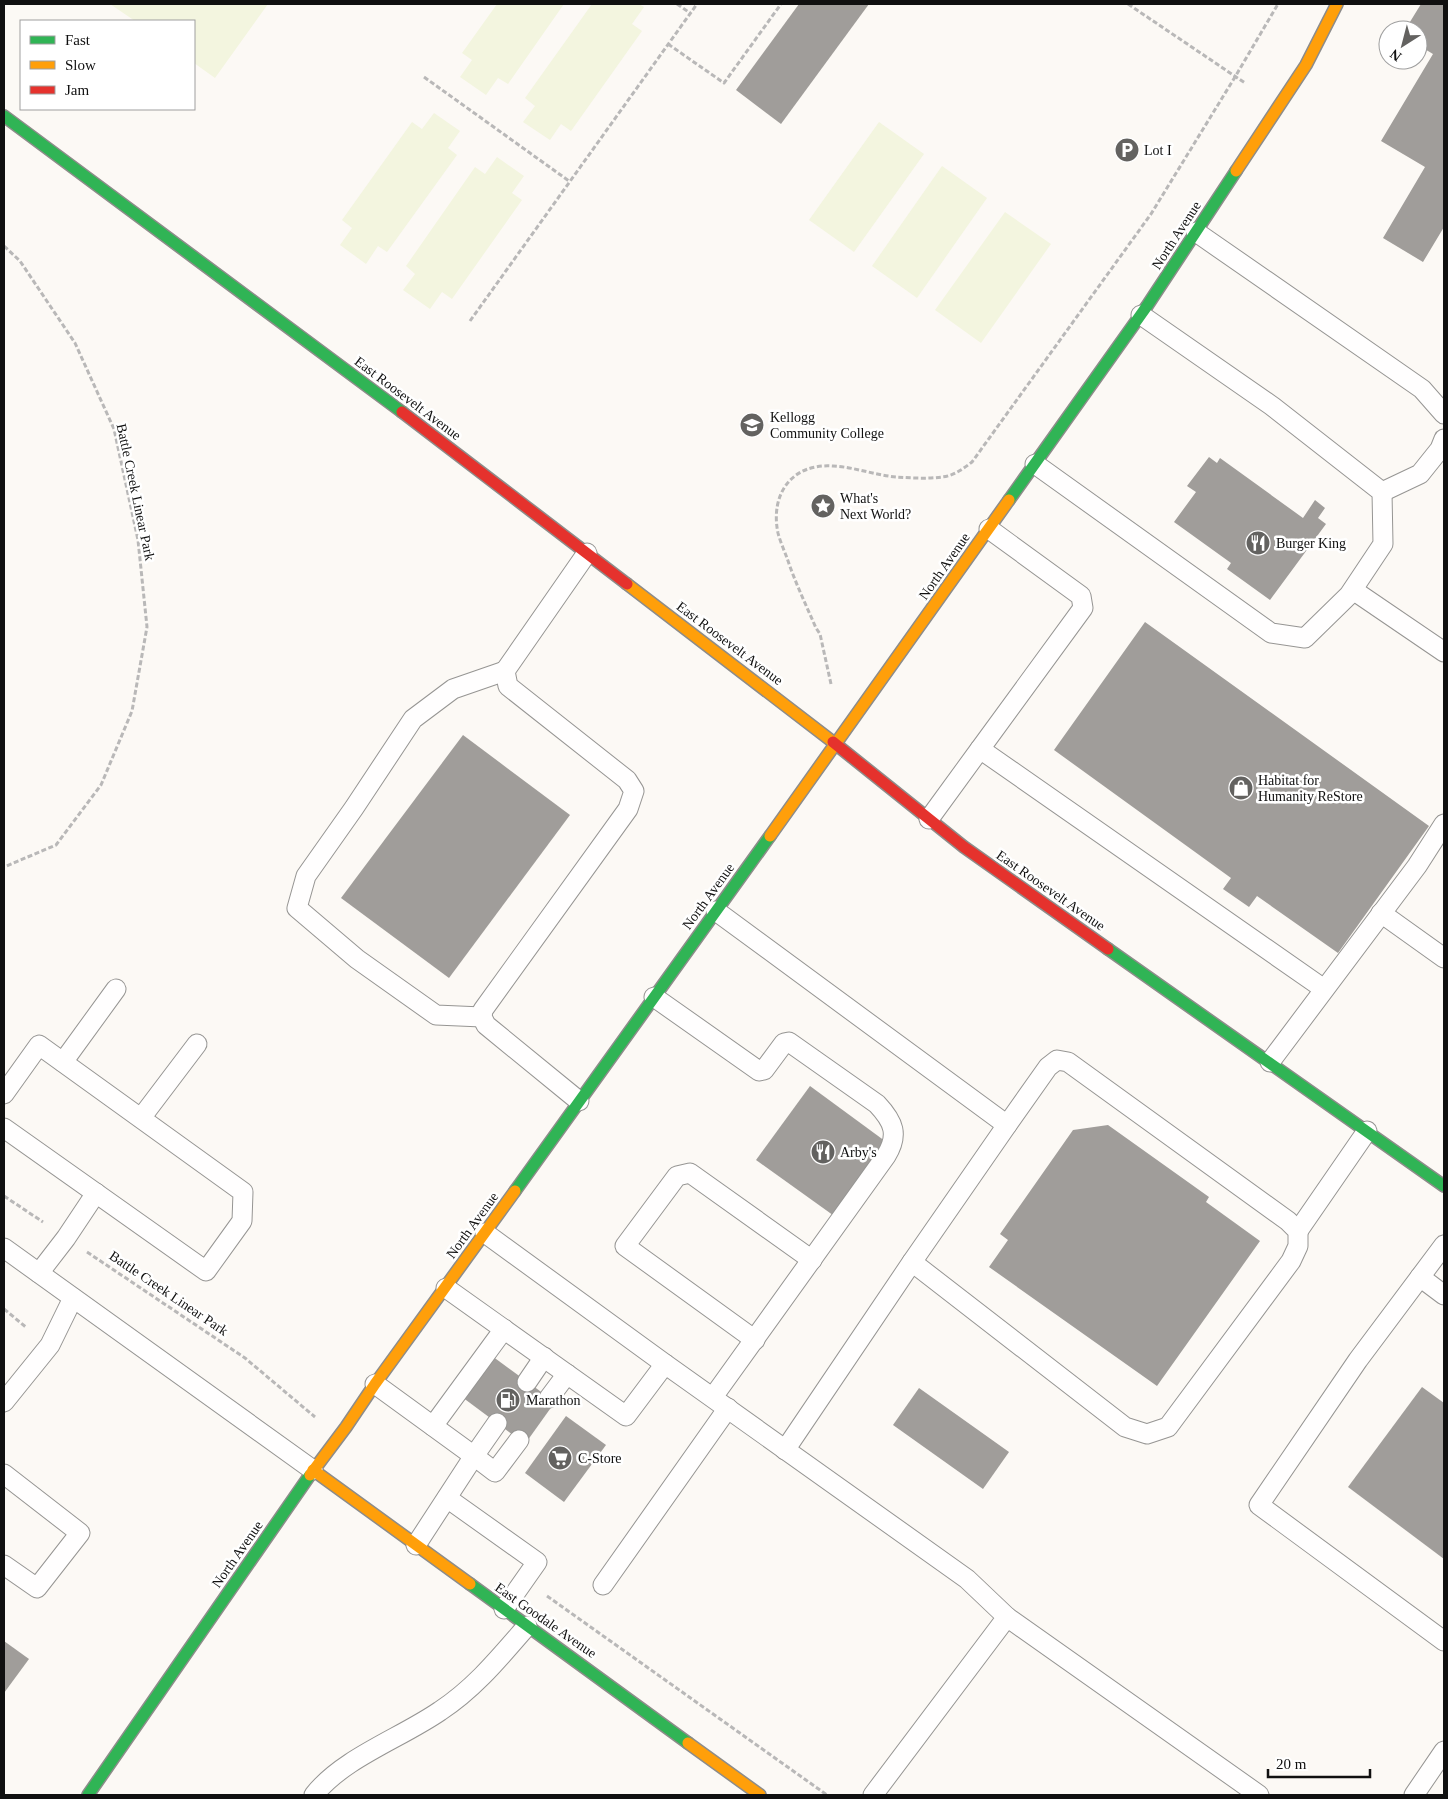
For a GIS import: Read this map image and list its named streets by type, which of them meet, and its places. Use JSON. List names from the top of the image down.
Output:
{
  "streets": {
    "street": ["North Avenue", "East Roosevelt Avenue", "East Goodale Avenue"],
    "path": ["Battle Creek Linear Park"]
  },
  "crossings": [
    ["North Avenue", "East Roosevelt Avenue"],
    ["North Avenue", "East Goodale Avenue"]
  ],
  "places": {
    "parking": ["Lot I"],
    "school or university": ["Kellogg Community College"],
    "place": ["What's Next World?"],
    "restaurant": ["Burger King", "Arby's"],
    "shop": ["Habitat for Humanity ReStore"],
    "fuel station": ["Marathon"],
    "supermarket": ["C-Store"]
  },
  "legend": ["Fast", "Slow", "Jam"],
  "scale_bar": "20 m",
  "north": "bottom left"
}
